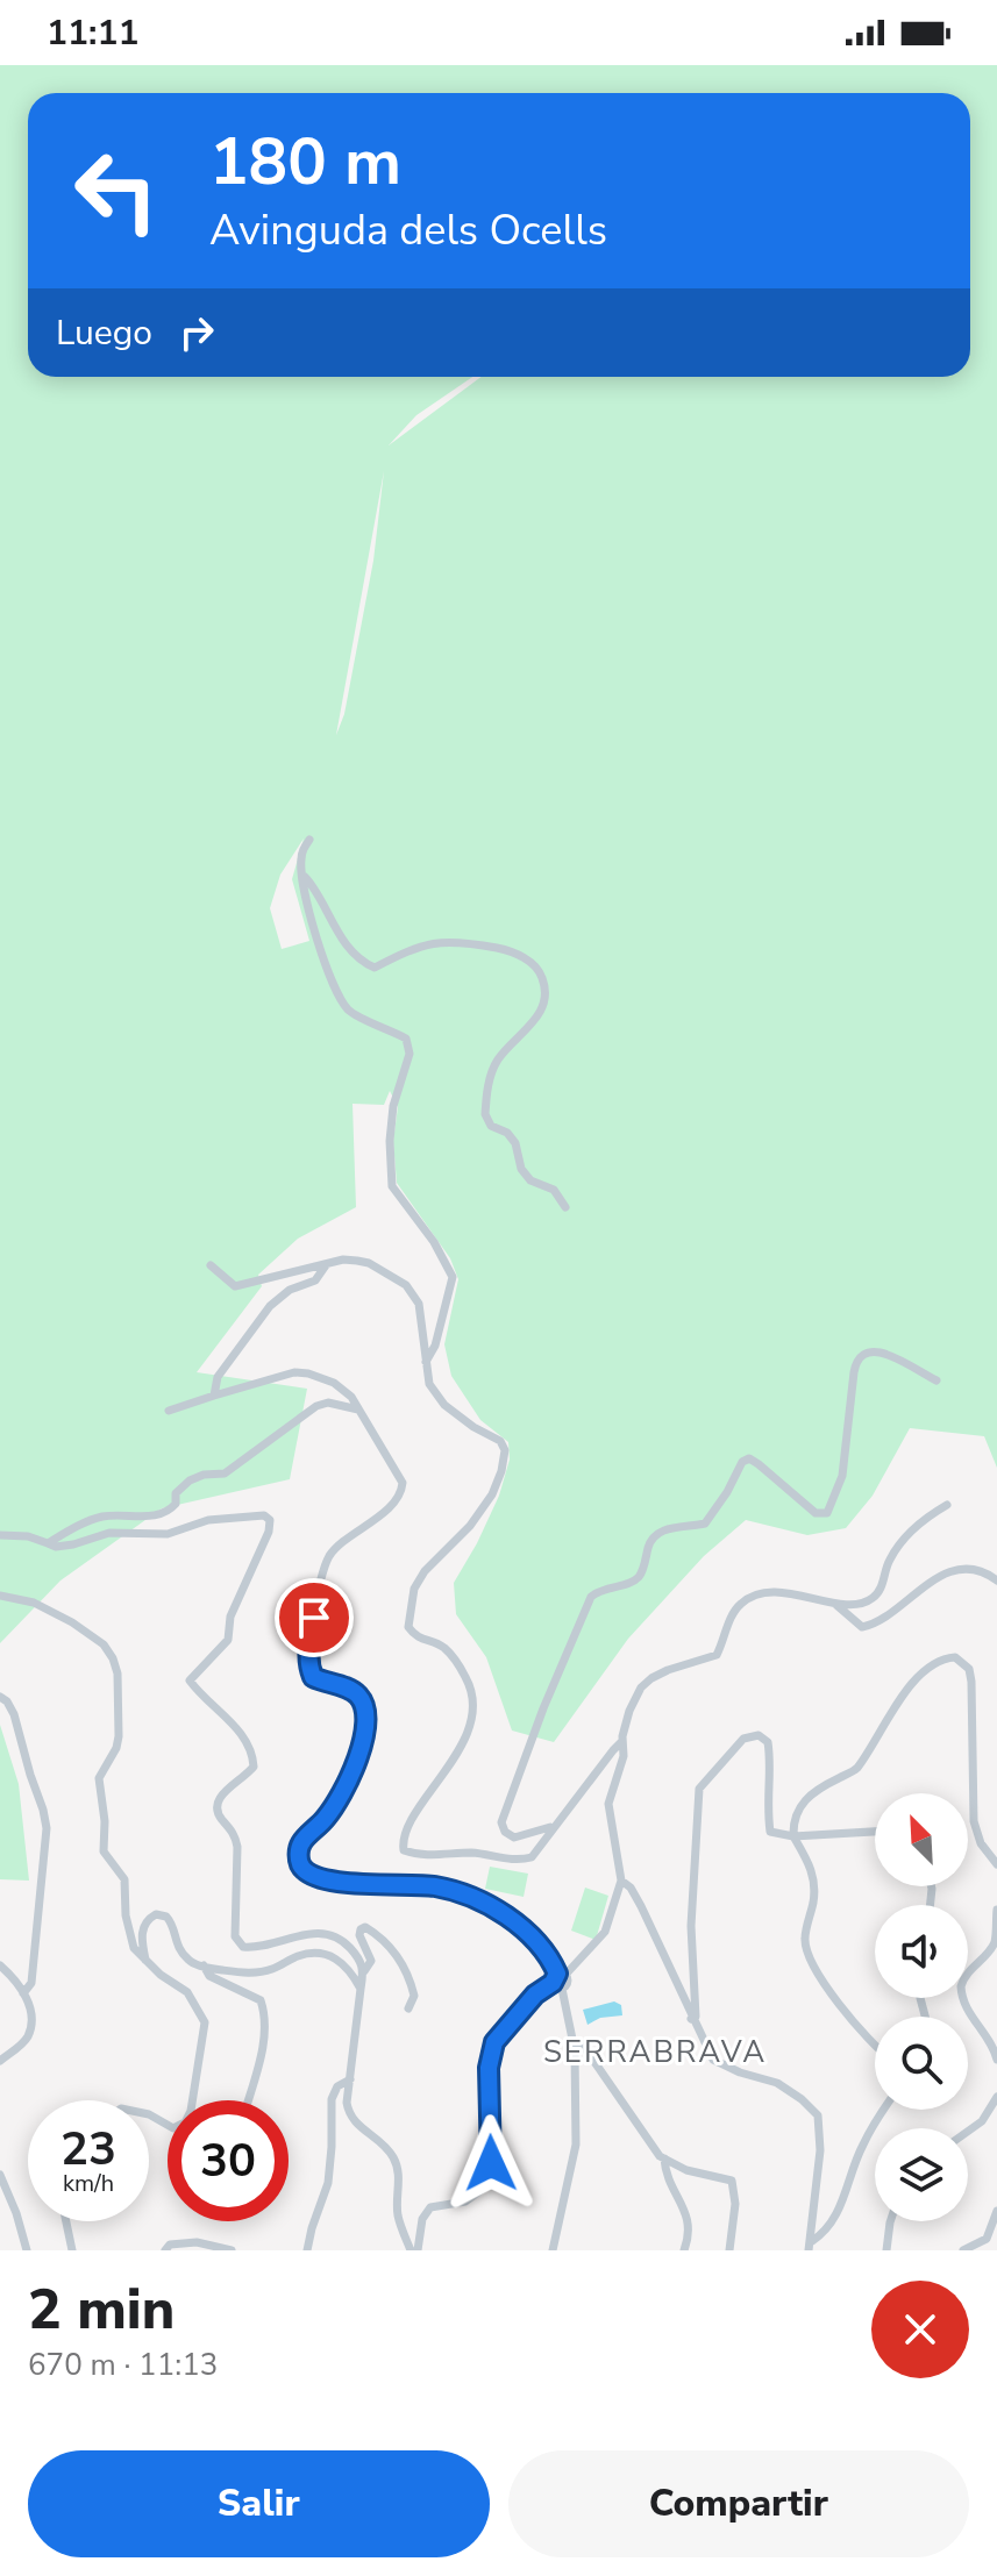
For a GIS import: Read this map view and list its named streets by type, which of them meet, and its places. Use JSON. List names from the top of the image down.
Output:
{
  "districts": ["SERRABRAVA"],
  "north": "top left",
  "page": {
    "status": "11:11",
    "turn": ["180 m", "Avinguda dels Ocells"],
    "then": "Luego",
    "speed": "23 km/h",
    "limit": "30",
    "heading": ["2 min", "670 m · 11:13"],
    "buttons": ["Salir", "Compartir"]
  }
}
